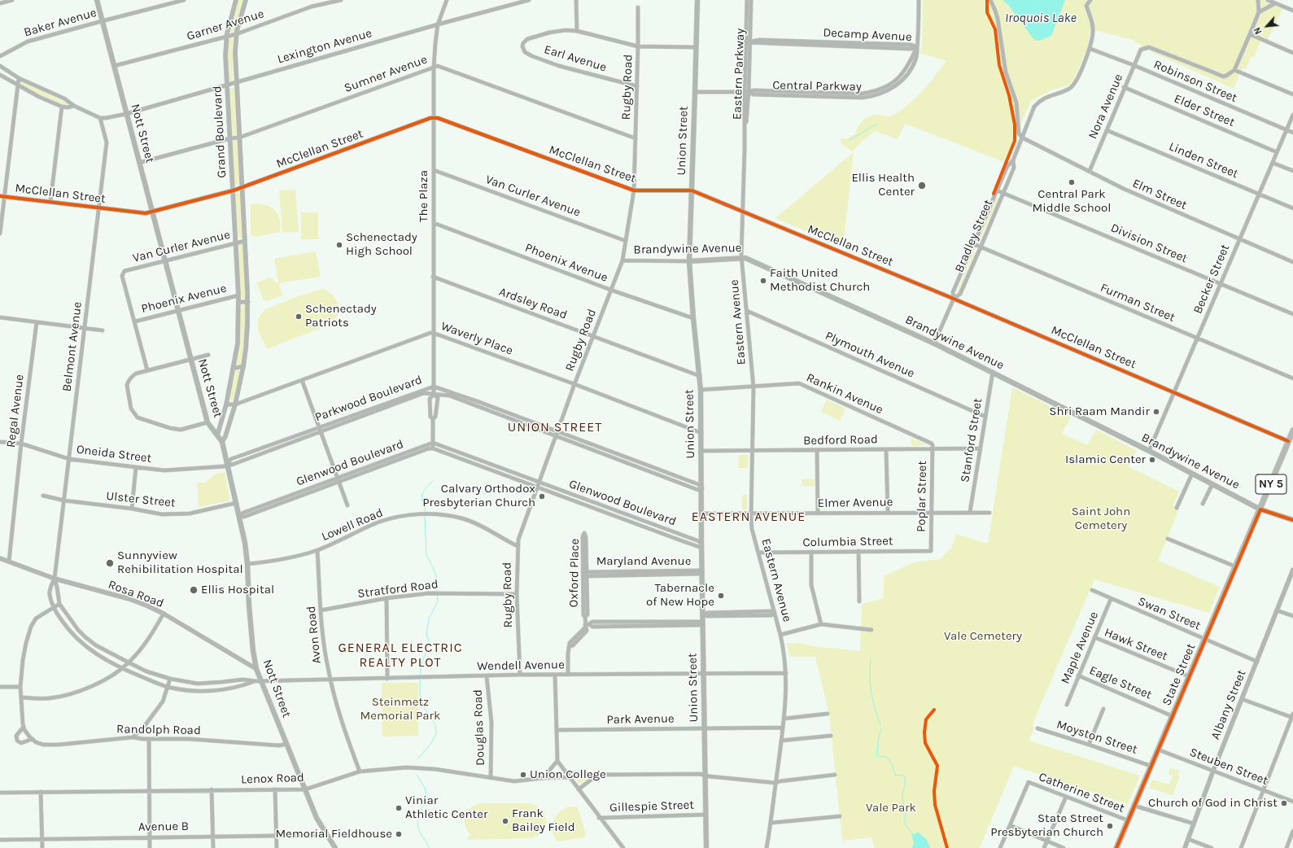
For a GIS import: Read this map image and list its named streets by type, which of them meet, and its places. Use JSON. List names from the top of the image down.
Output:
{
  "streets": {
    "main road": [
      "Nott Street",
      "Union Street",
      "Brandywine Avenue",
      "NY 5",
      "State Street"
    ],
    "street": [
      "Baker Avenue",
      "Garner Avenue",
      "Decamp Avenue",
      "Lexington Avenue",
      "Earl Avenue",
      "Sumner Avenue",
      "Eastern Parkway",
      "Robinson Street",
      "Central Parkway",
      "Rugby Road",
      "Nora Avenue",
      "Elder Street",
      "Grand Boulevard",
      "McClellan Street",
      "Linden Street",
      "Elm Street",
      "The Plaza",
      "Van Curler Avenue",
      "Bradley Street",
      "Division Street",
      "Phoenix Avenue",
      "Becker Street",
      "Furman Street",
      "Ardsley Road",
      "Eastern Avenue",
      "Waverly Place",
      "Belmont Avenue",
      "Plymouth Avenue",
      "Rankin Avenue",
      "Parkwood Boulevard",
      "Regal Avenue",
      "Bedford Road",
      "Stanford Street",
      "Oneida Street",
      "Glenwood Boulevard",
      "Poplar Street",
      "Ulster Street",
      "Elmer Avenue",
      "Lowell Road",
      "Columbia Street",
      "Maryland Avenue",
      "Oxford Place",
      "Stratford Road",
      "Rosa Road",
      "Swan Street",
      "Avon Road",
      "Hawk Street",
      "Maple Avenue",
      "Wendell Avenue",
      "Eagle Street",
      "Albany Street",
      "Park Avenue",
      "Douglas Road",
      "Randolph Road",
      "Moyston Street",
      "Steuben Street",
      "Lenox Road",
      "Catherine Street",
      "Gillespie Street",
      "Avenue B"
    ]
  },
  "crossings": [
    ["Baker Avenue", "Nott Street"],
    ["Garner Avenue", "Grand Boulevard"],
    ["Garner Avenue", "Nott Street"],
    ["Decamp Avenue", "Eastern Parkway"],
    ["Decamp Avenue", "Central Parkway"],
    ["Lexington Avenue", "Grand Boulevard"],
    ["Lexington Avenue", "Nott Street"],
    ["Lexington Avenue", "The Plaza"],
    ["Lexington Avenue", "Belmont Avenue"],
    ["Earl Avenue", "Rugby Road"],
    ["Sumner Avenue", "Rugby Road"],
    ["Sumner Avenue", "Grand Boulevard"],
    ["Sumner Avenue", "Nott Street"],
    ["Sumner Avenue", "The Plaza"],
    ["Eastern Parkway", "Central Parkway"],
    ["Eastern Parkway", "McClellan Street"],
    ["Eastern Parkway", "Brandywine Avenue"],
    ["Eastern Parkway", "Eastern Avenue"],
    ["Robinson Street", "Nora Avenue"],
    ["Robinson Street", "Bradley Street"],
    ["Robinson Street", "Becker Street"],
    ["Central Parkway", "Union Street"],
    ["Rugby Road", "McClellan Street"],
    ["Rugby Road", "Van Curler Avenue"],
    ["Rugby Road", "Brandywine Avenue"],
    ["Rugby Road", "Phoenix Avenue"],
    ["Rugby Road", "Ardsley Road"],
    ["Rugby Road", "Waverly Place"],
    ["Rugby Road", "Parkwood Boulevard"],
    ["Rugby Road", "Glenwood Boulevard"],
    ["Rugby Road", "Lowell Road"],
    ["Rugby Road", "Stratford Road"],
    ["Rugby Road", "Wendell Avenue"],
    ["Nora Avenue", "Elder Street"],
    ["Nora Avenue", "Linden Street"],
    ["Nora Avenue", "Elm Street"],
    ["Elder Street", "Becker Street"],
    ["Grand Boulevard", "Nott Street"],
    ["Grand Boulevard", "McClellan Street"],
    ["Grand Boulevard", "Van Curler Avenue"],
    ["Grand Boulevard", "Phoenix Avenue"],
    ["Grand Boulevard", "Waverly Place"],
    ["Nott Street", "McClellan Street"],
    ["Nott Street", "Van Curler Avenue"],
    ["Nott Street", "Phoenix Avenue"],
    ["Nott Street", "Parkwood Boulevard"],
    ["Nott Street", "Oneida Street"],
    ["Nott Street", "Glenwood Boulevard"],
    ["Nott Street", "Ulster Street"],
    ["Nott Street", "Lowell Road"],
    ["Nott Street", "Rosa Road"],
    ["Nott Street", "Wendell Avenue"],
    ["Nott Street", "Randolph Road"],
    ["Nott Street", "Lenox Road"],
    ["Nott Street", "Avenue B"],
    ["Union Street", "McClellan Street"],
    ["Union Street", "Brandywine Avenue"],
    ["Union Street", "Phoenix Avenue"],
    ["Union Street", "Ardsley Road"],
    ["Union Street", "Waverly Place"],
    ["Union Street", "Rankin Avenue"],
    ["Union Street", "Parkwood Boulevard"],
    ["Union Street", "Bedford Road"],
    ["Union Street", "Glenwood Boulevard"],
    ["Union Street", "Elmer Avenue"],
    ["Union Street", "Maryland Avenue"],
    ["Union Street", "Wendell Avenue"],
    ["Union Street", "Park Avenue"],
    ["Union Street", "Gillespie Street"],
    ["McClellan Street", "The Plaza"],
    ["McClellan Street", "Bradley Street"],
    ["McClellan Street", "Becker Street"],
    ["McClellan Street", "Belmont Avenue"],
    ["McClellan Street", "State Street"],
    ["Linden Street", "Becker Street"],
    ["Elm Street", "Bradley Street"],
    ["Elm Street", "Becker Street"],
    ["The Plaza", "Van Curler Avenue"],
    ["The Plaza", "Phoenix Avenue"],
    ["The Plaza", "Ardsley Road"],
    ["The Plaza", "Waverly Place"],
    ["The Plaza", "Parkwood Boulevard"],
    ["The Plaza", "Glenwood Boulevard"],
    ["Van Curler Avenue", "Phoenix Avenue"],
    ["Bradley Street", "Division Street"],
    ["Bradley Street", "Brandywine Avenue"],
    ["Bradley Street", "Furman Street"],
    ["Division Street", "Becker Street"],
    ["Brandywine Avenue", "Becker Street"],
    ["Brandywine Avenue", "Eastern Avenue"],
    ["Brandywine Avenue", "Stanford Street"],
    ["Brandywine Avenue", "State Street"],
    ["Becker Street", "Furman Street"],
    ["Eastern Avenue", "Plymouth Avenue"],
    ["Eastern Avenue", "Rankin Avenue"],
    ["Eastern Avenue", "Bedford Road"],
    ["Eastern Avenue", "Elmer Avenue"],
    ["Eastern Avenue", "Columbia Street"],
    ["Eastern Avenue", "Wendell Avenue"],
    ["Eastern Avenue", "Park Avenue"],
    ["Belmont Avenue", "Oneida Street"],
    ["Belmont Avenue", "Ulster Street"],
    ["Belmont Avenue", "Rosa Road"],
    ["Belmont Avenue", "Wendell Avenue"],
    ["Plymouth Avenue", "Stanford Street"],
    ["Rankin Avenue", "Bedford Road"],
    ["Rankin Avenue", "Poplar Street"],
    ["Parkwood Boulevard", "Oneida Street"],
    ["Regal Avenue", "Oneida Street"],
    ["Regal Avenue", "Rosa Road"],
    ["Bedford Road", "Stanford Street"],
    ["Bedford Road", "Poplar Street"],
    ["Stanford Street", "Elmer Avenue"],
    ["Poplar Street", "Elmer Avenue"],
    ["Poplar Street", "Columbia Street"],
    ["Lowell Road", "Avon Road"],
    ["Maryland Avenue", "Oxford Place"],
    ["Stratford Road", "Avon Road"],
    ["Rosa Road", "Wendell Avenue"],
    ["Swan Street", "Maple Avenue"],
    ["Swan Street", "State Street"],
    ["Swan Street", "Albany Street"],
    ["Avon Road", "Wendell Avenue"],
    ["Avon Road", "Lenox Road"],
    ["Hawk Street", "Maple Avenue"],
    ["Hawk Street", "State Street"],
    ["Maple Avenue", "Eagle Street"],
    ["Wendell Avenue", "Douglas Road"],
    ["Wendell Avenue", "Randolph Road"],
    ["State Street", "Eagle Street"],
    ["State Street", "Moyston Street"],
    ["State Street", "Steuben Street"],
    ["State Street", "Catherine Street"],
    ["Albany Street", "Steuben Street"],
    ["Douglas Road", "Lenox Road"]
  ],
  "districts": ["UNION STREET", "EASTERN AVENUE", "GENERAL ELECTRIC REALTY PLOT"],
  "water": ["Iroquois Lake"],
  "parks": [
    "Saint John Cemetery",
    "Vale Cemetery",
    "Steinmetz Memorial Park",
    "Vale Park"
  ],
  "places": [
    "Central Park Middle School",
    "Ellis Health Center",
    "Schenectady High School",
    "Faith United Methodist Church",
    "Schenectady Patriots",
    "Shri Raam Mandir",
    "Islamic Center",
    "Calvary Orthodox Presbyterian Church",
    "Sunnyview Rehibilitation Hospital",
    "Ellis Hospital",
    "Tabernacle of New Hope",
    "Union College",
    "Church of God in Christ",
    "Viniar Athletic Center",
    "Frank Bailey Field",
    "State Street Presbyterian Church",
    "Memorial Fieldhouse"
  ],
  "north": "bottom left"
}
